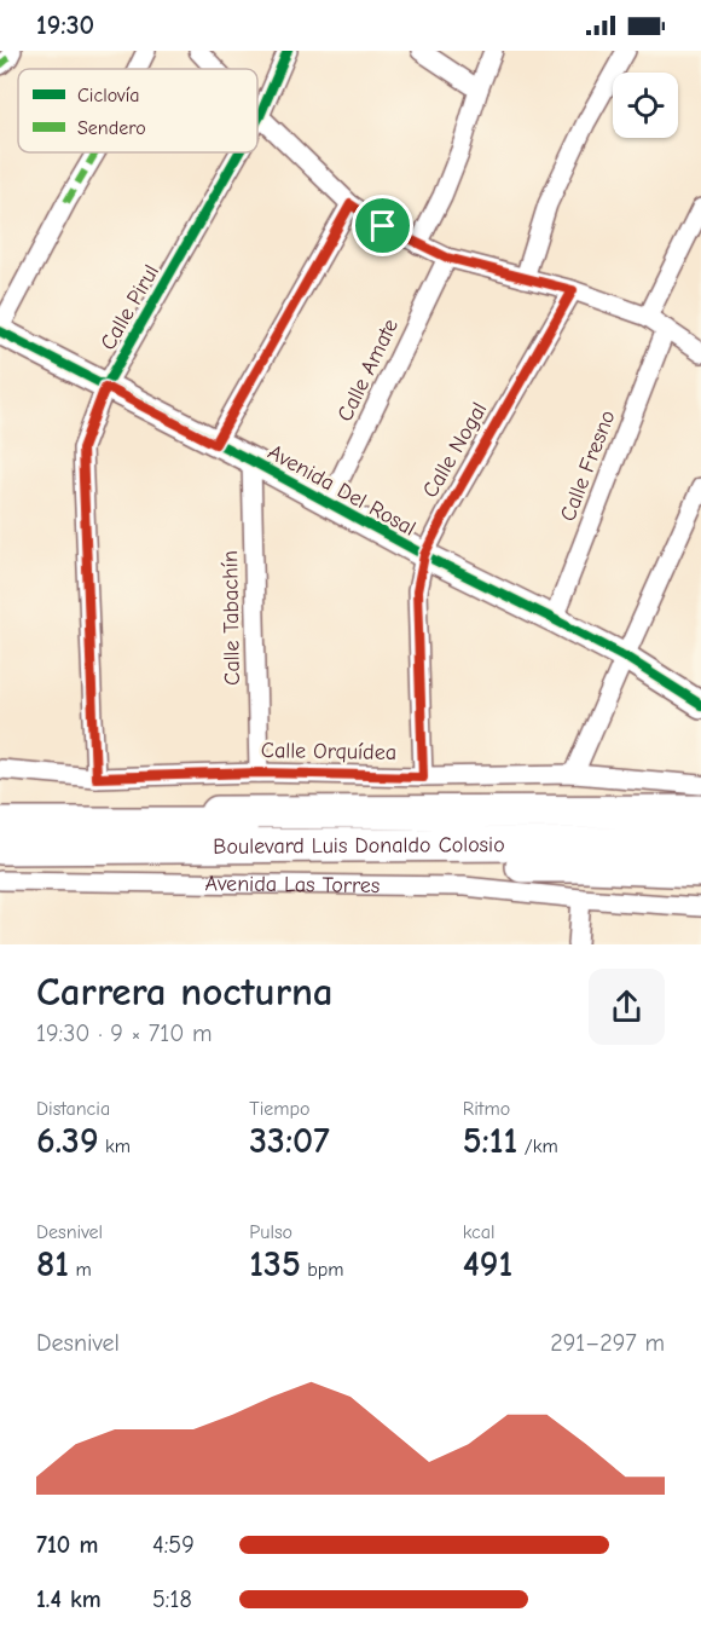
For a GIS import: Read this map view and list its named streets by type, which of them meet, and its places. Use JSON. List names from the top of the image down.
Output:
{
  "streets": {
    "highway": ["Boulevard Luis Donaldo Colosio"],
    "street": [
      "Calle Pirul",
      "Calle Amate",
      "Calle Nogal",
      "Calle Fresno",
      "Avenida Del Rosal",
      "Calle Tabachín",
      "Calle Orquídea",
      "Avenida Las Torres"
    ]
  },
  "crossings": [
    ["Calle Pirul", "Avenida Del Rosal"],
    ["Calle Pirul", "Calle Orquídea"],
    ["Calle Amate", "Avenida Del Rosal"],
    ["Calle Nogal", "Avenida Del Rosal"],
    ["Calle Nogal", "Calle Orquídea"],
    ["Calle Fresno", "Avenida Del Rosal"],
    ["Avenida Del Rosal", "Calle Tabachín"],
    ["Calle Tabachín", "Calle Orquídea"]
  ],
  "legend": ["Ciclovía", "Sendero"],
  "page": {
    "status": "19:30",
    "heading": ["Carrera nocturna", "19:30 · 9 × 710 m"],
    "stats": [
      ["Distancia", "6.39 km"],
      ["Tiempo", "33:07"],
      ["Ritmo", "5:11 /km"],
      ["Desnivel", "81 m"],
      ["Pulso", "135 bpm"],
      ["kcal", "491"]
    ],
    "chart": ["Desnivel", "291–297 m"],
    "list": [
      {
        "name": "710 m",
        "note": "4:59"
      },
      {
        "name": "1.4 km",
        "note": "5:18"
      }
    ]
  }
}
